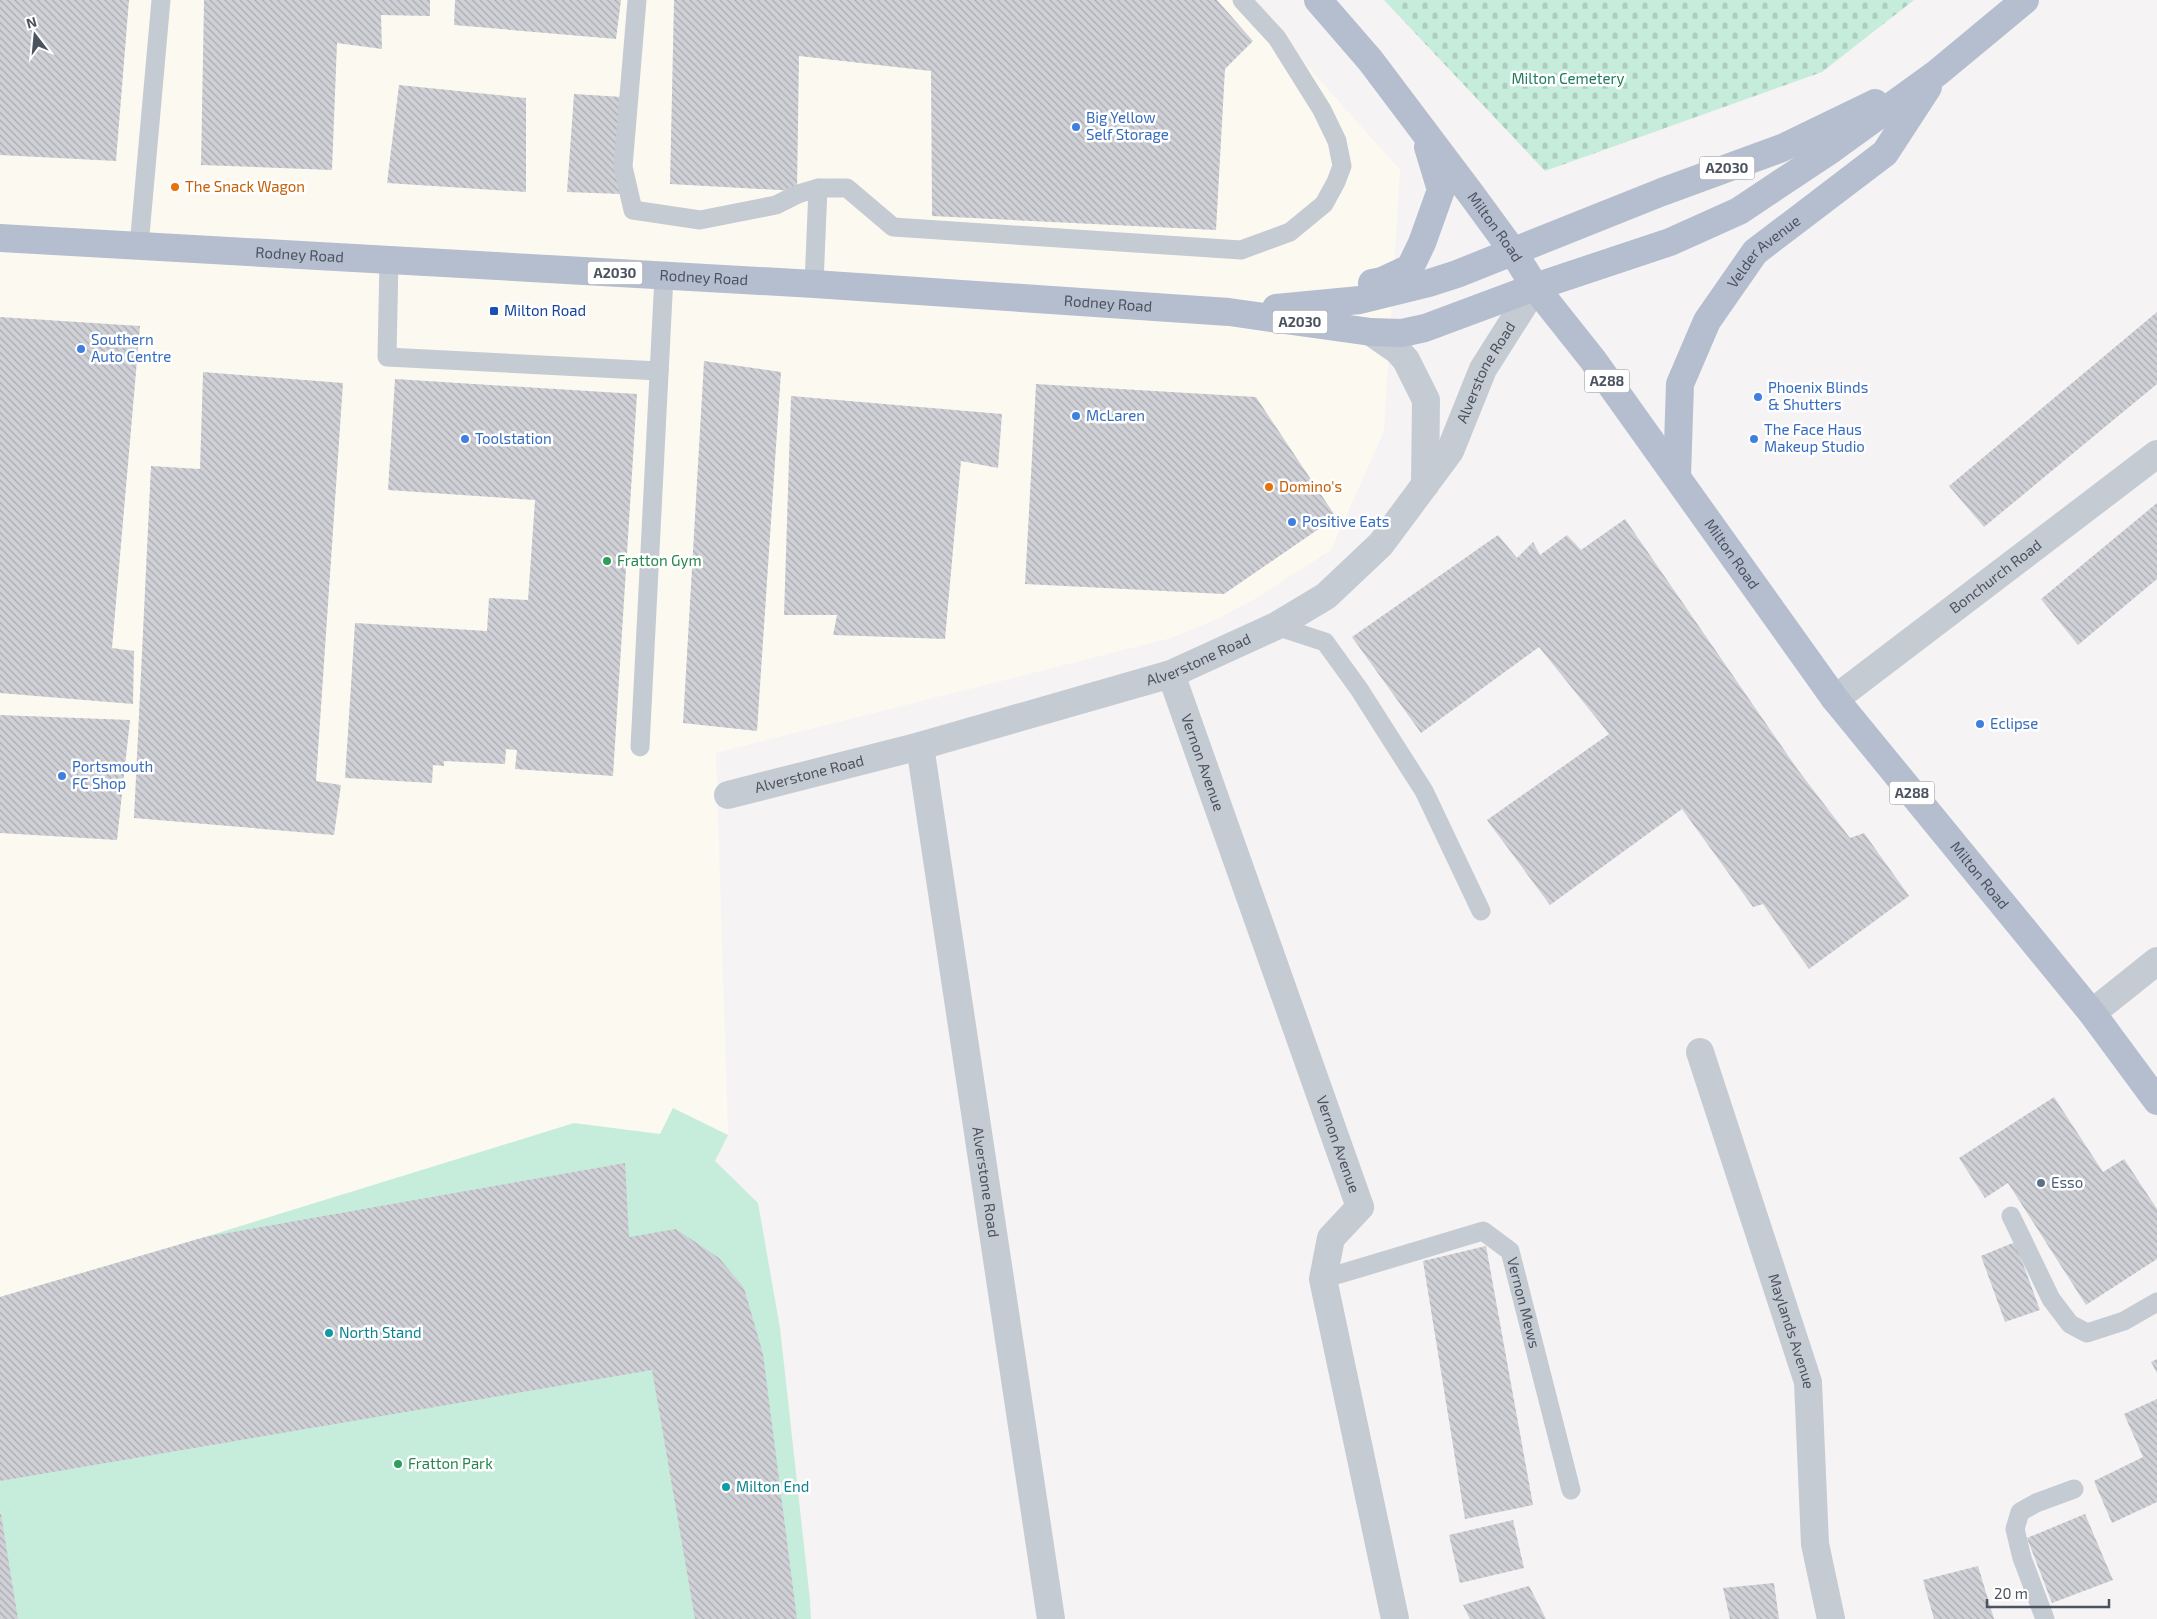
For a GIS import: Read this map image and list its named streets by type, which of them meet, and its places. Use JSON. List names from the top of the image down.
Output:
{
  "streets": {
    "main road": [
      "A2030",
      "Milton Road",
      "Velder Avenue",
      "Rodney Road",
      "A288"
    ],
    "street": [
      "Alverstone Road",
      "Bonchurch Road",
      "Vernon Avenue",
      "Maylands Avenue"
    ],
    "lane": ["Vernon Mews"]
  },
  "crossings": [
    ["Milton Road", "Velder Avenue"],
    ["Milton Road", "Rodney Road"],
    ["Milton Road", "Alverstone Road"],
    ["Milton Road", "Bonchurch Road"],
    ["Velder Avenue", "Rodney Road"],
    ["Velder Avenue", "Alverstone Road"],
    ["Rodney Road", "Alverstone Road"],
    ["Alverstone Road", "Vernon Avenue"],
    ["Vernon Avenue", "Vernon Mews"]
  ],
  "parks": ["Milton Cemetery"],
  "places": {
    "other": [
      "Big Yellow Self Storage",
      "The Snack Wagon",
      "Southern Auto Centre",
      "Phoenix Blinds & Shutters",
      "McLaren",
      "Toolstation",
      "The Face Haus Makeup Studio",
      "Domino's",
      "Positive Eats",
      "Fratton Gym",
      "Eclipse",
      "Portsmouth FC Shop",
      "Esso",
      "North Stand",
      "Fratton Park",
      "Milton End"
    ],
    "transit": ["Milton Road"]
  },
  "scale_bar": "20 m",
  "north": "top"
}
